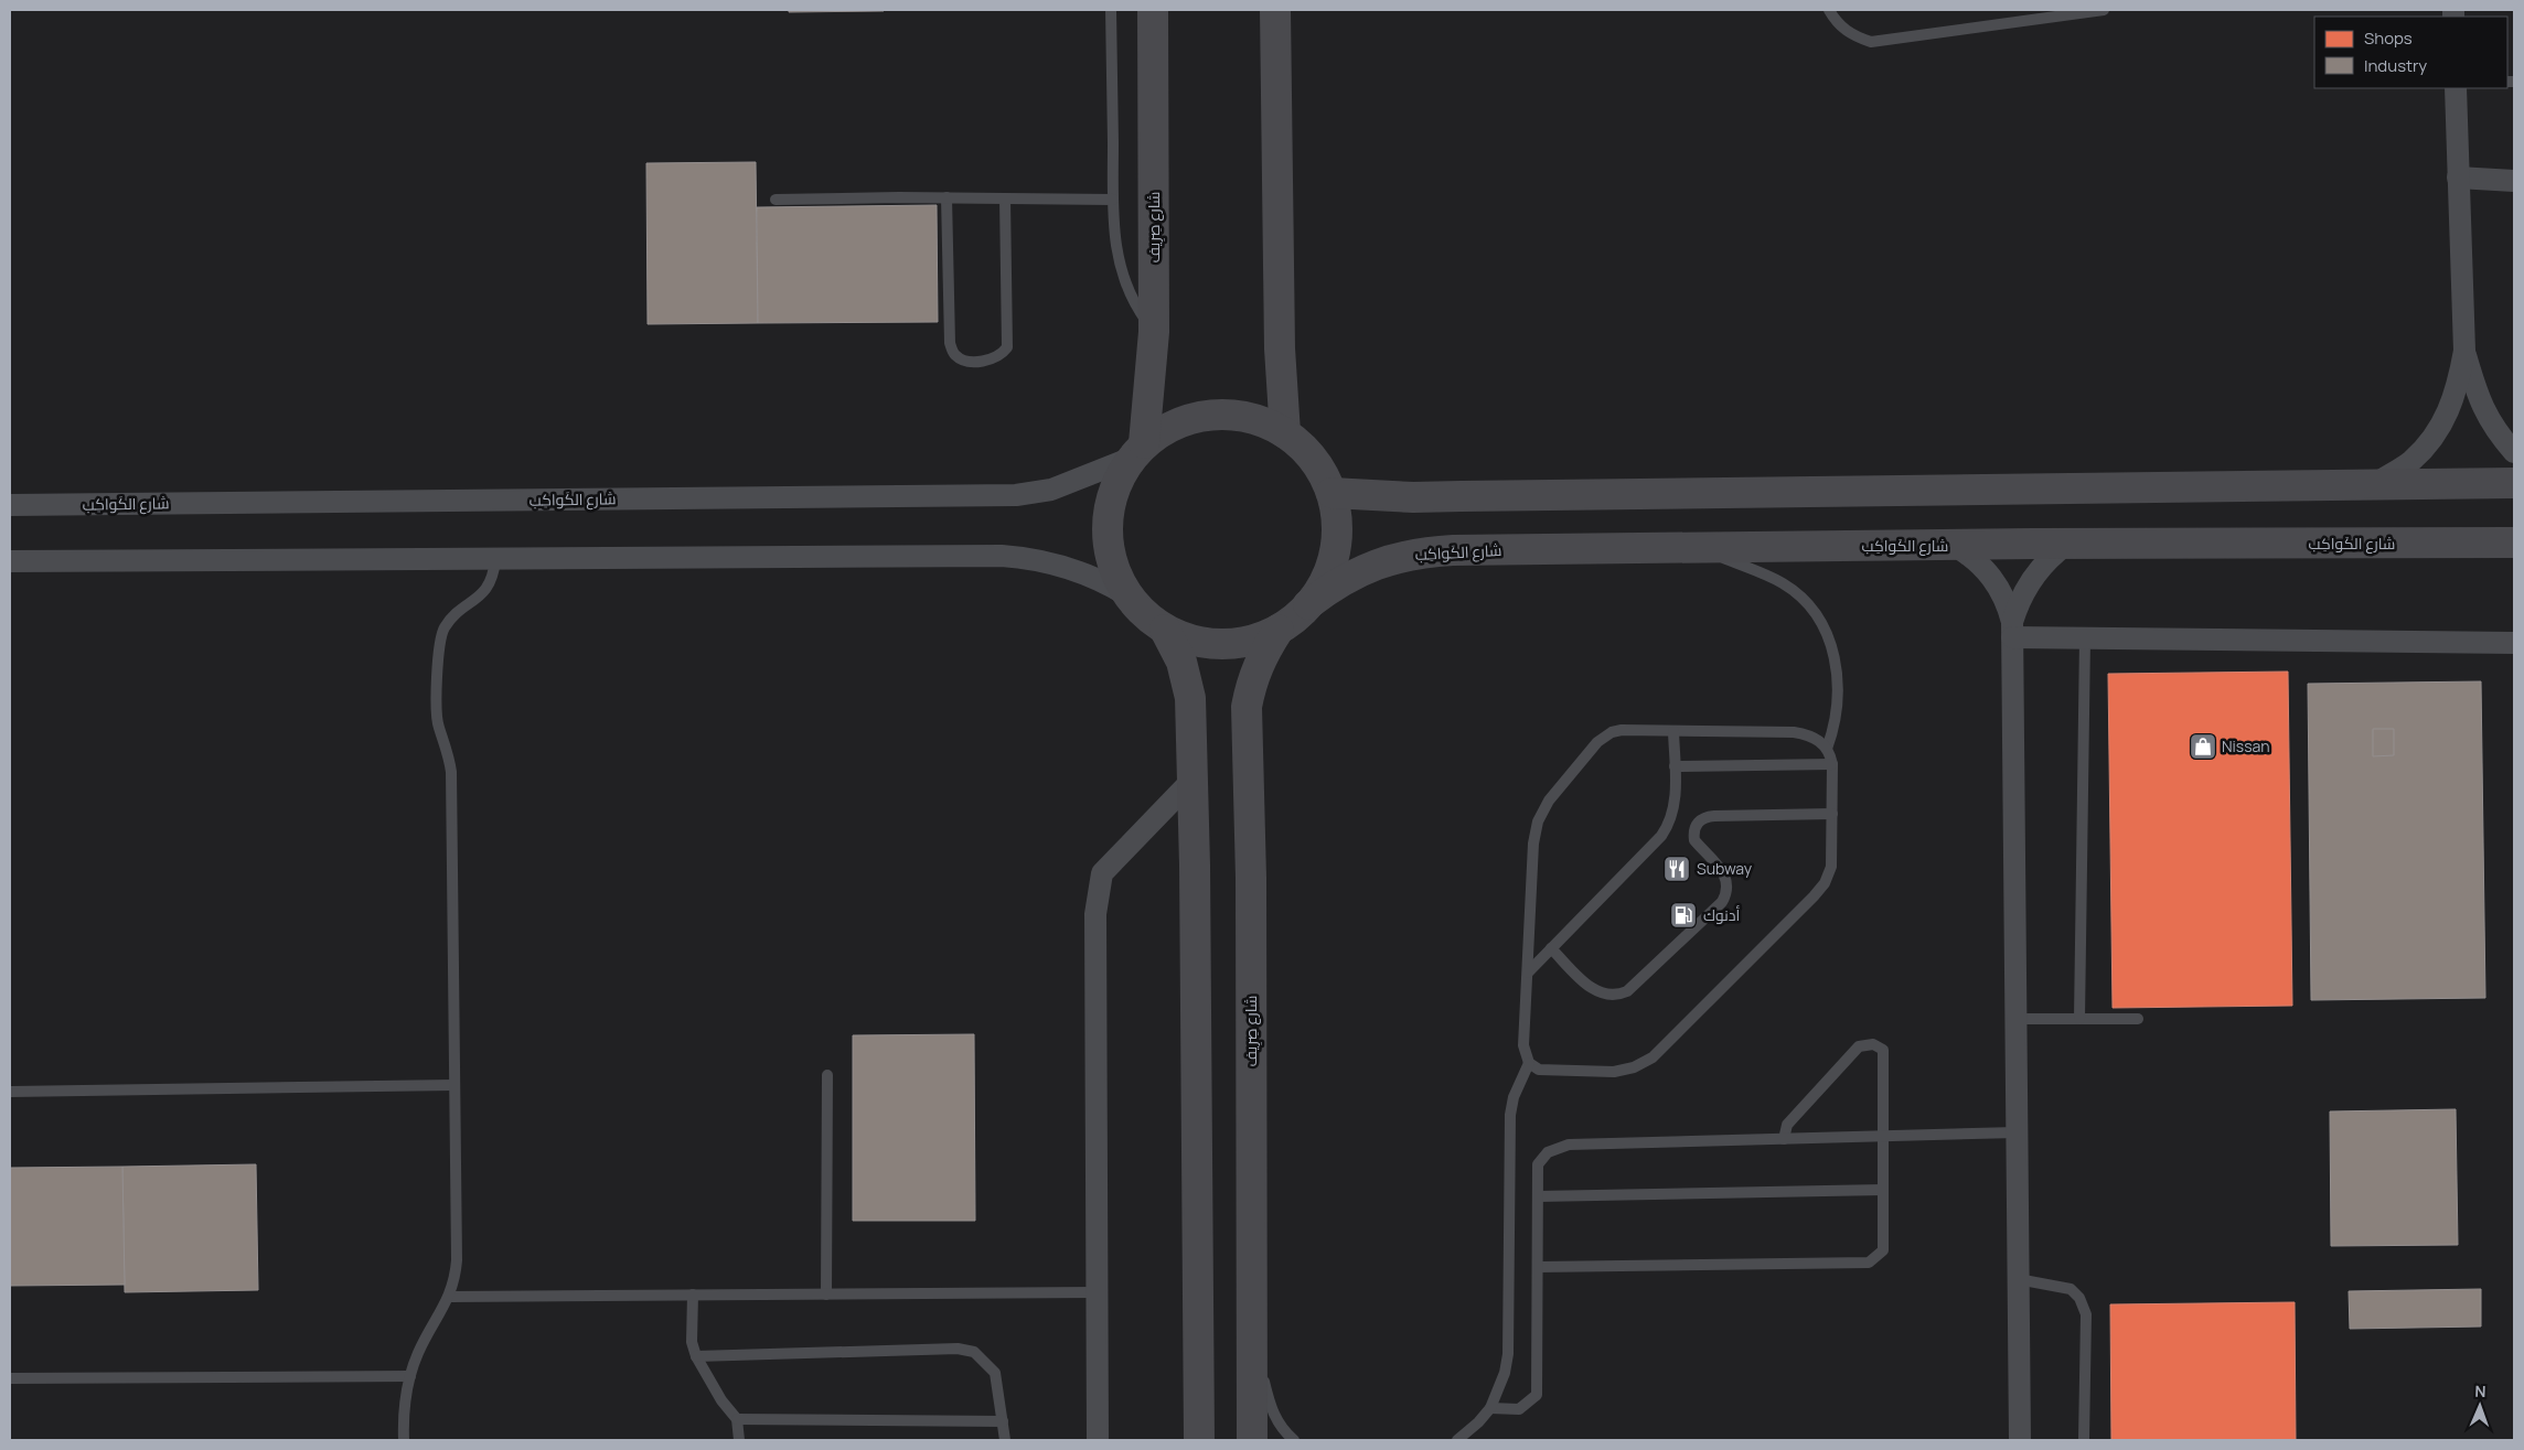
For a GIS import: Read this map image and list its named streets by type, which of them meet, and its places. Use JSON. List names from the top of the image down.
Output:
{
  "streets": {
    "main road": ["شارع صِرِيف", "شارع الكَواكِب"]
  },
  "crossings": [
    ["شارع صِرِيف", "شارع الكَواكِب"]
  ],
  "places": {
    "shop": ["Nissan"],
    "restaurant": ["Subway"],
    "fuel station": ["أدنوك"]
  },
  "legend": ["Shops", "Industry"],
  "north": "top"
}
